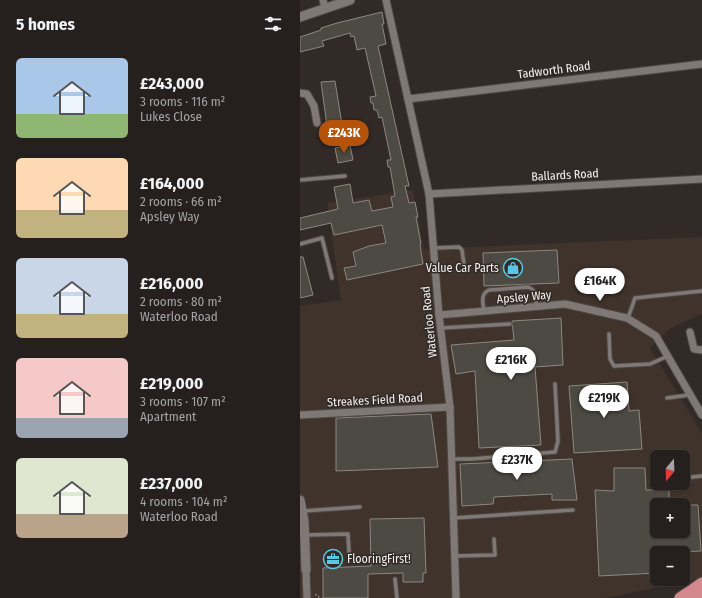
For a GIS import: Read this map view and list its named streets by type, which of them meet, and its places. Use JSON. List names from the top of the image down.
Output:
{
  "streets": {
    "street": [
      "Tadworth Road",
      "Ballards Road",
      "Apsley Way",
      "Waterloo Road",
      "Streakes Field Road"
    ]
  },
  "crossings": [
    ["Tadworth Road", "Waterloo Road"],
    ["Ballards Road", "Waterloo Road"],
    ["Apsley Way", "Waterloo Road"],
    ["Waterloo Road", "Streakes Field Road"]
  ],
  "places": {
    "shop": ["Value Car Parts"],
    "office": ["FlooringFirst!"]
  },
  "north": "bottom",
  "page": {
    "heading": "5 homes",
    "list": [
      {
        "name": "£243,000",
        "note": "3 rooms · 116 m² · Lukes Close"
      },
      {
        "name": "£164,000",
        "note": "2 rooms · 66 m² · Apsley Way"
      },
      {
        "name": "£216,000",
        "note": "2 rooms · 80 m² · Waterloo Road"
      },
      {
        "name": "£219,000",
        "note": "3 rooms · 107 m² · Apartment"
      },
      {
        "name": "£237,000",
        "note": "4 rooms · 104 m² · Waterloo Road"
      }
    ],
    "price": [
      "£243K",
      "£164K",
      "£216K",
      "£219K",
      "£237K"
    ],
    "map_buttons": ["+", "−"]
  }
}
